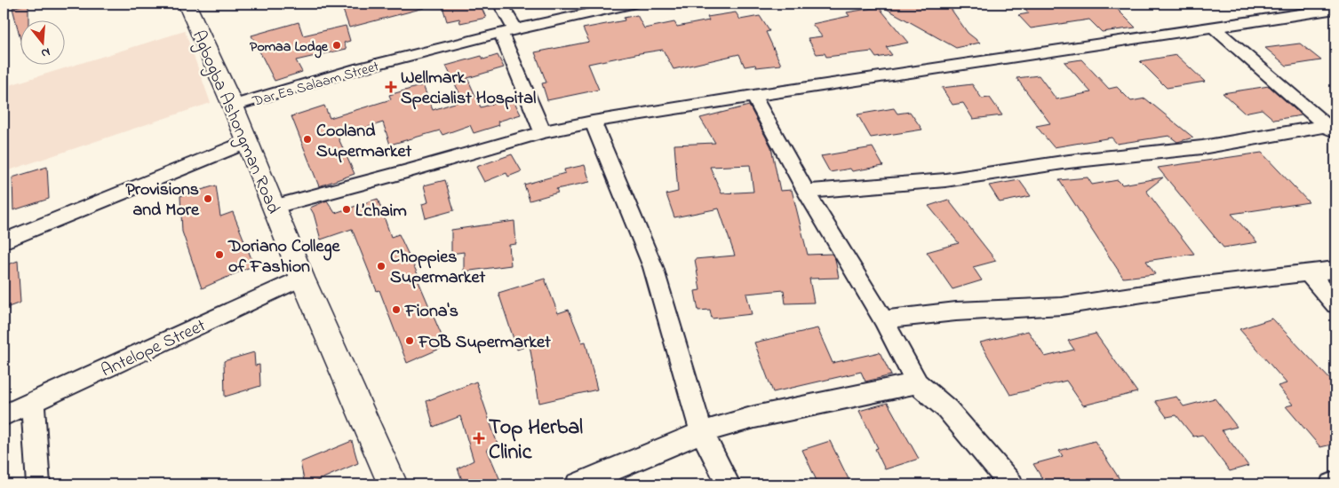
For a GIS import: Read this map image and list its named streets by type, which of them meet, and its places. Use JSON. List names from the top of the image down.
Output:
{
  "streets": {
    "street": ["Dar Es Salaam Street", "Agbogba Ashongman Road", "Antelope Street"]
  },
  "crossings": [
    ["Dar Es Salaam Street", "Agbogba Ashongman Road"],
    ["Agbogba Ashongman Road", "Antelope Street"]
  ],
  "places": {
    "other": [
      "Pomaa Lodge",
      "Cooland Supermarket",
      "Provisions and More",
      "L’chaim",
      "Doriano College of Fashion",
      "Choppies Supermarket",
      "Fiona's",
      "FOB Supermarket"
    ],
    "health": ["Wellmark Specialist Hospital", "Top Herbal Clinic"]
  },
  "north": "bottom"
}
